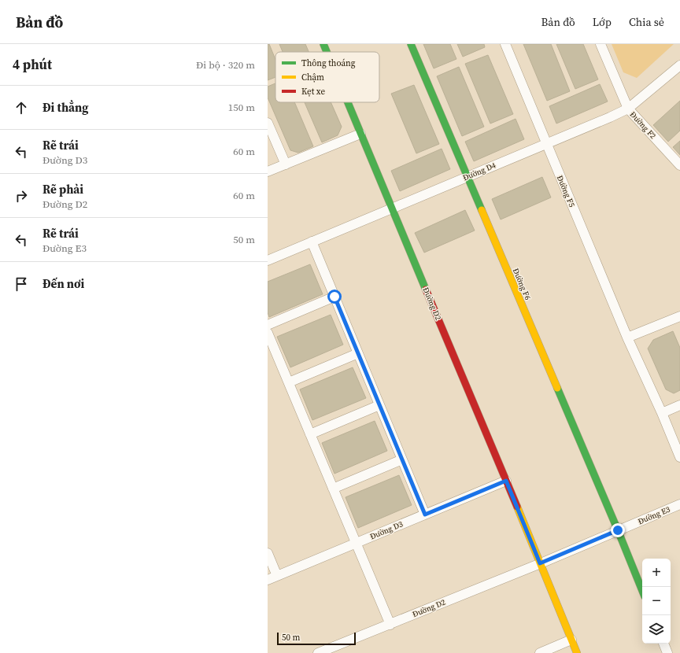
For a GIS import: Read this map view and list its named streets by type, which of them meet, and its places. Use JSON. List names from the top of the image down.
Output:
{
  "streets": {
    "street": [
      "Đường F2",
      "Đường D4",
      "Đường F5",
      "Đường F6",
      "Đường D2",
      "Đường E3",
      "Đường D3"
    ]
  },
  "crossings": [
    ["Đường F2", "Đường D4"],
    ["Đường D4", "Đường F5"],
    ["Đường D4", "Đường F6"],
    ["Đường D4", "Đường D2"],
    ["Đường F6", "Đường E3"],
    ["Đường D2", "Đường E3"],
    ["Đường D2", "Đường D3"]
  ],
  "legend": ["Thông thoáng", "Chậm", "Kẹt xe"],
  "scale_bar": "50 m",
  "page": {
    "header": "Bản đồ",
    "nav": ["Bản đồ", "Lớp", "Chia sẻ"],
    "heading": ["4 phút", "Đi bộ · 320 m"],
    "list": [
      ["Đi thẳng", "150 m"],
      ["Rẽ trái", "Đường D3", "60 m"],
      ["Rẽ phải", "Đường D2", "60 m"],
      ["Rẽ trái", "Đường E3", "50 m"],
      "Đến nơi"
    ],
    "map_buttons": ["+", "−"],
    "scale": "50 m"
  }
}
